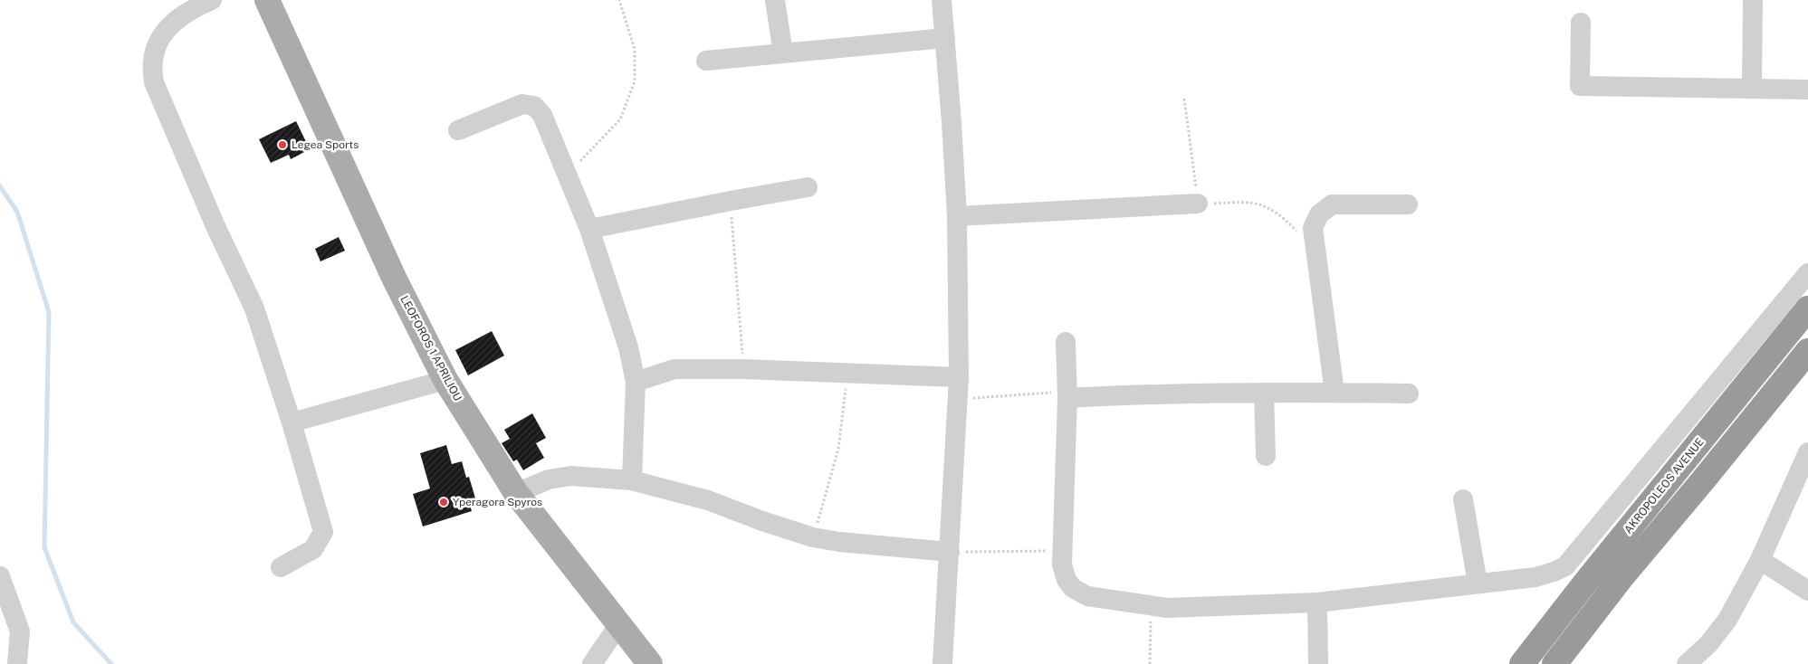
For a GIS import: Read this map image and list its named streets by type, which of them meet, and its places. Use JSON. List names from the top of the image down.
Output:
{
  "streets": {
    "highway": ["AKROPOLEOS AVENUE"],
    "main road": ["LEOFOROS 1 APRILIOU"]
  },
  "places": ["Legea Sports", "Yperagora Spyros"]
}
